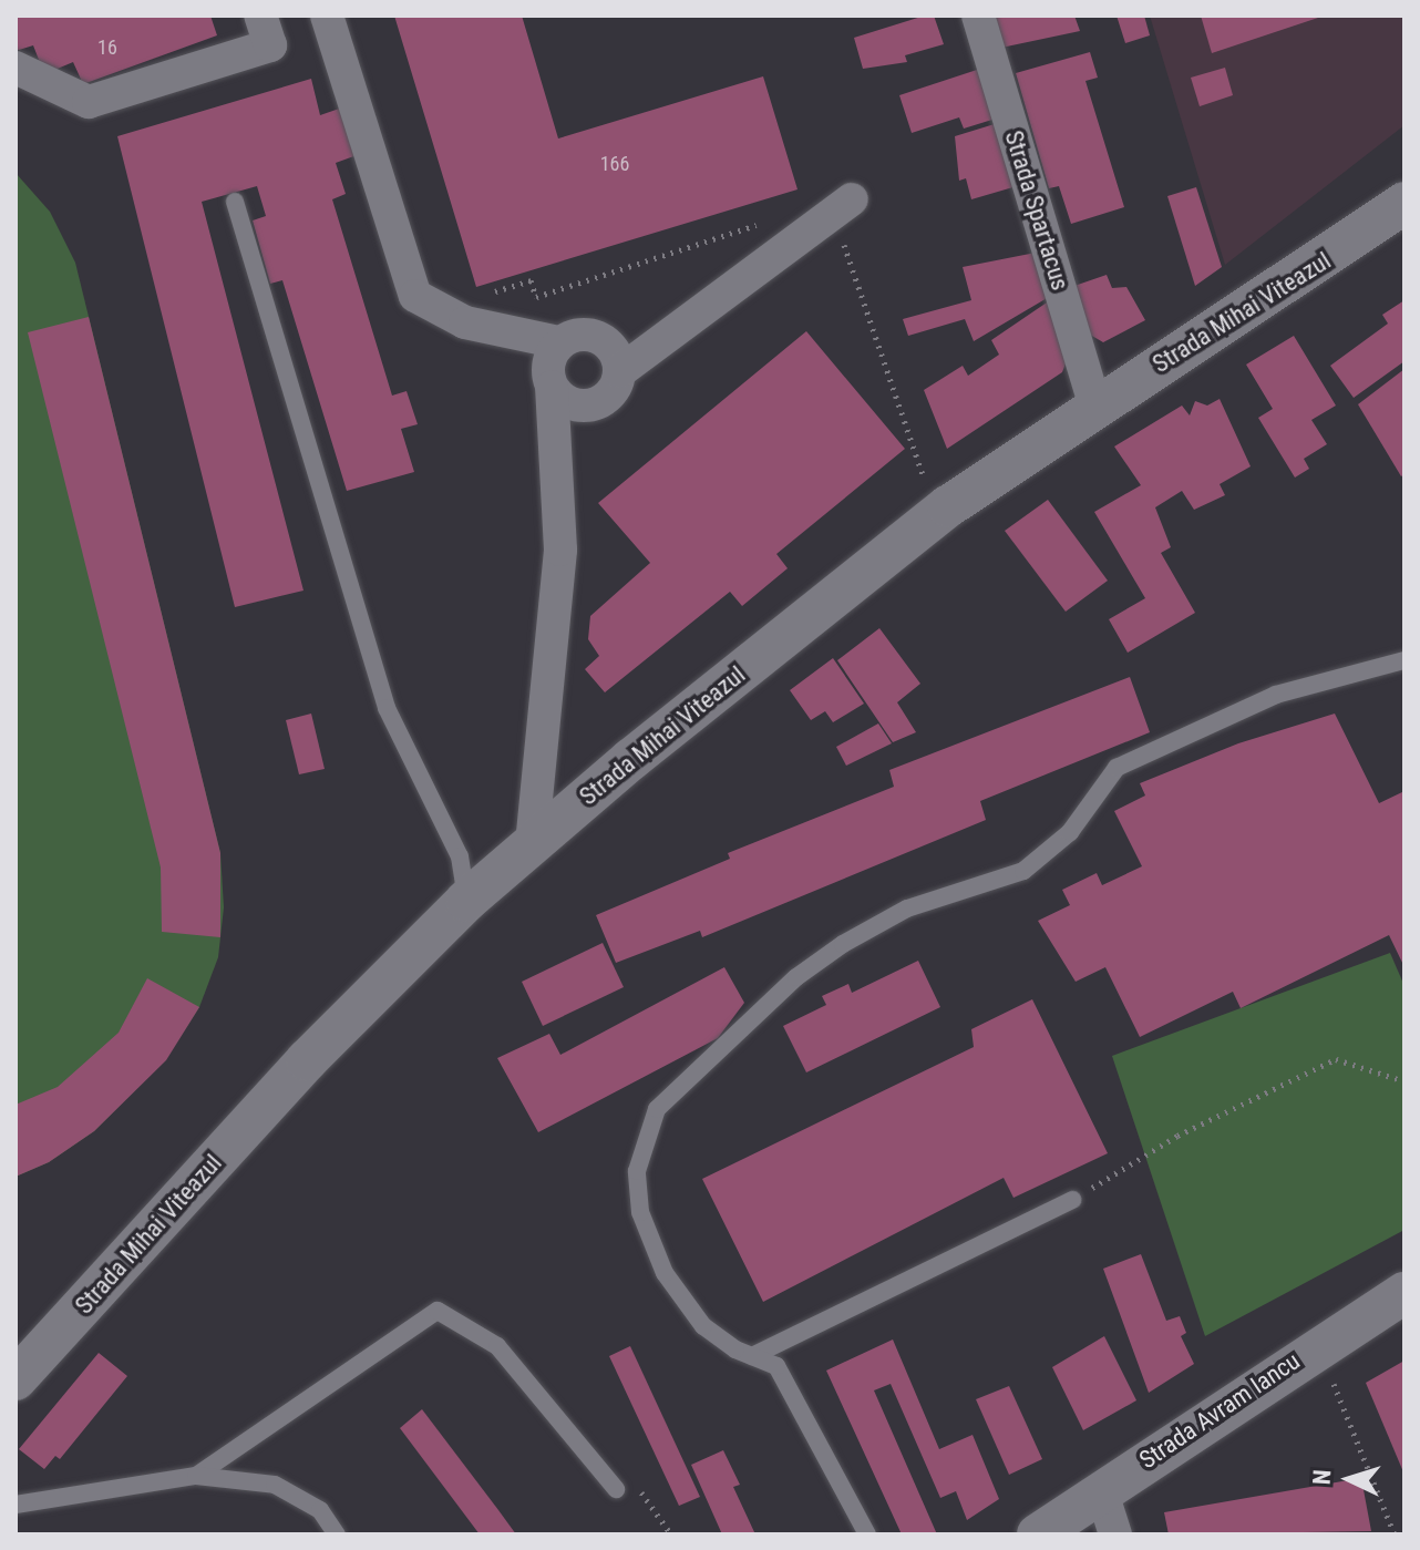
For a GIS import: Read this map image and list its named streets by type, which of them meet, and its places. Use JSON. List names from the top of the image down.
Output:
{
  "streets": {
    "street": ["Strada Spartacus", "Strada Mihai Viteazul", "Strada Avram Iancu"]
  },
  "crossings": [
    ["Strada Spartacus", "Strada Mihai Viteazul"]
  ],
  "house_numbers": ["16", "166"],
  "north": "left"
}
